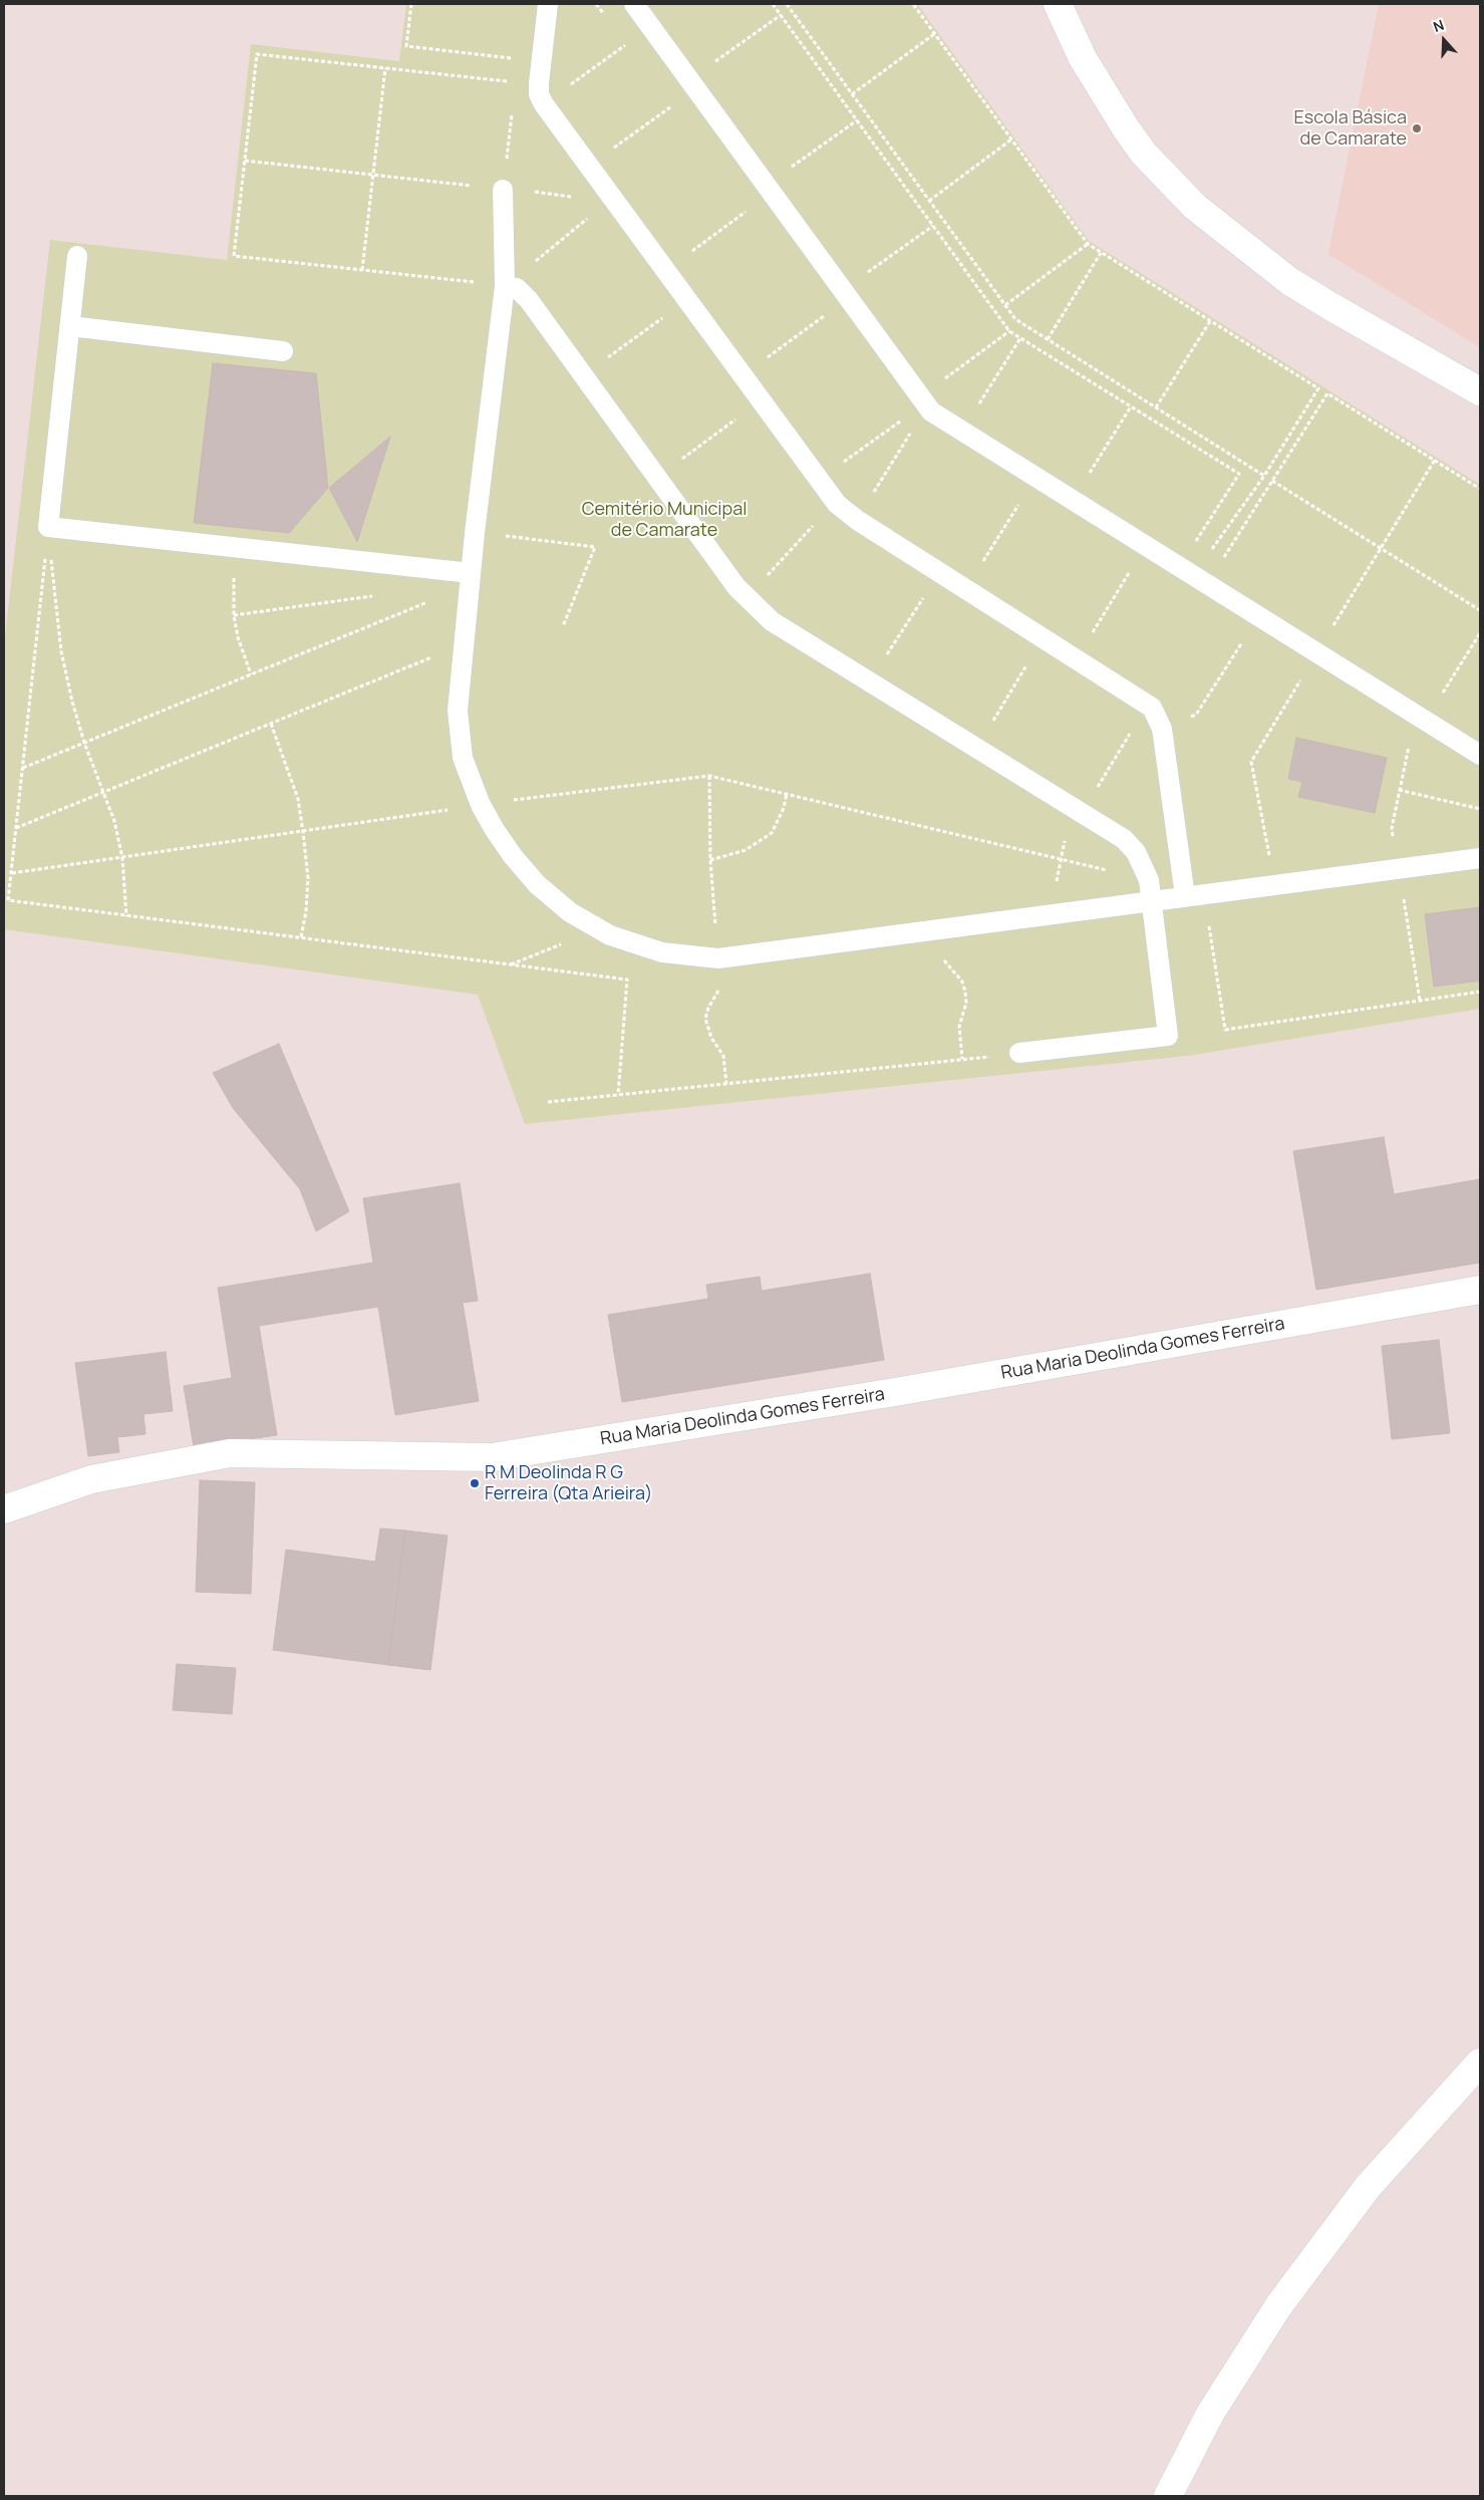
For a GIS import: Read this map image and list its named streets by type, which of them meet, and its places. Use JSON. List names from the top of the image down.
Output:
{
  "streets": {
    "street": ["Rua Maria Deolinda Gomes Ferreira"]
  },
  "parks": ["Cemitério Municipal de Camarate"],
  "places": ["Escola Básica de Camarate", "R M Deolinda R G Ferreira (Qta Arieira)"],
  "north": "top"
}
